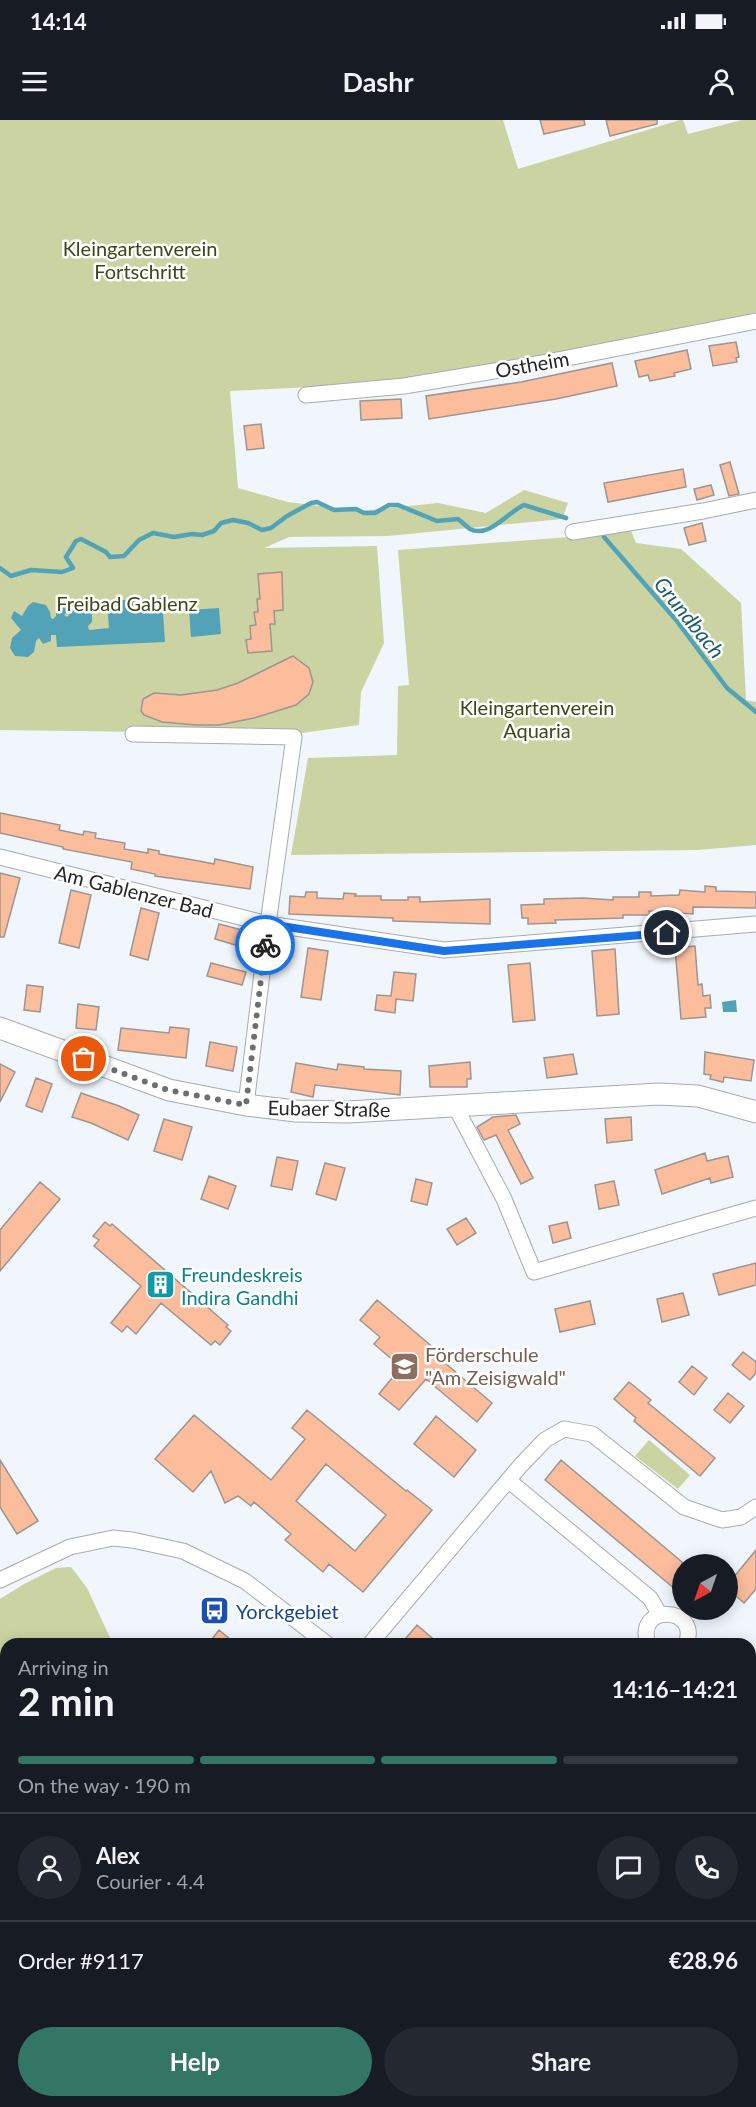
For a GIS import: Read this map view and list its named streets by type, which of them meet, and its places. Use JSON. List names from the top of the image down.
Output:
{
  "streets": {
    "street": ["Ostheim", "Am Gablenzer Bad", "Eubaer Straße"]
  },
  "water": ["Grundbach"],
  "parks": ["Kleingartenverein Fortschritt", "Freibad Gablenz", "Kleingartenverein Aquaria"],
  "places": {
    "building": ["Freundeskreis Indira Gandhi"],
    "school or university": ["Förderschule \"Am Zeisigwald\""],
    "bus stop": ["Yorckgebiet"]
  },
  "north": "bottom left",
  "page": {
    "status": "14:14",
    "header": "Dashr",
    "heading": ["2 min", "Arriving in", "14:16–14:21"],
    "panel": [
      "Alex",
      "Courier · 4.4",
      "Order #9117",
      "€28.96"
    ],
    "bar": "On the way · 190 m",
    "buttons": ["Help", "Share"]
  }
}
